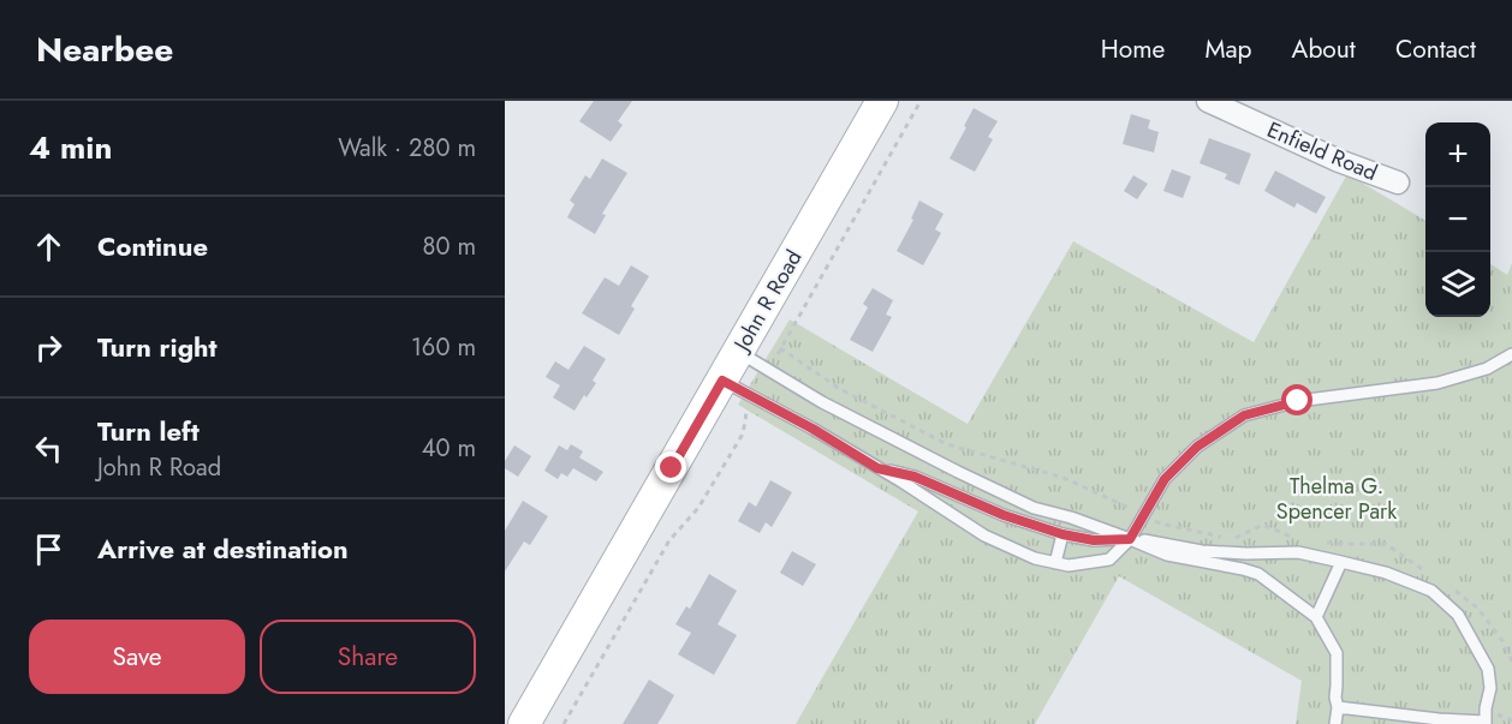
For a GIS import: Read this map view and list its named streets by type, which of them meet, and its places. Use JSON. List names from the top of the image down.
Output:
{
  "streets": {
    "main road": ["John R Road"],
    "street": ["Enfield Road"]
  },
  "parks": ["Thelma G. Spencer Park"],
  "page": {
    "header": "Nearbee",
    "nav": [
      "Home",
      "Map",
      "About",
      "Contact"
    ],
    "heading": ["4 min", "Walk · 280 m"],
    "map_buttons": ["+", "−"],
    "list": [
      ["Continue", "80 m"],
      ["Turn right", "160 m"],
      ["Turn left", "John R Road", "40 m"],
      "Arrive at destination"
    ],
    "buttons": ["Save", "Share"]
  }
}
